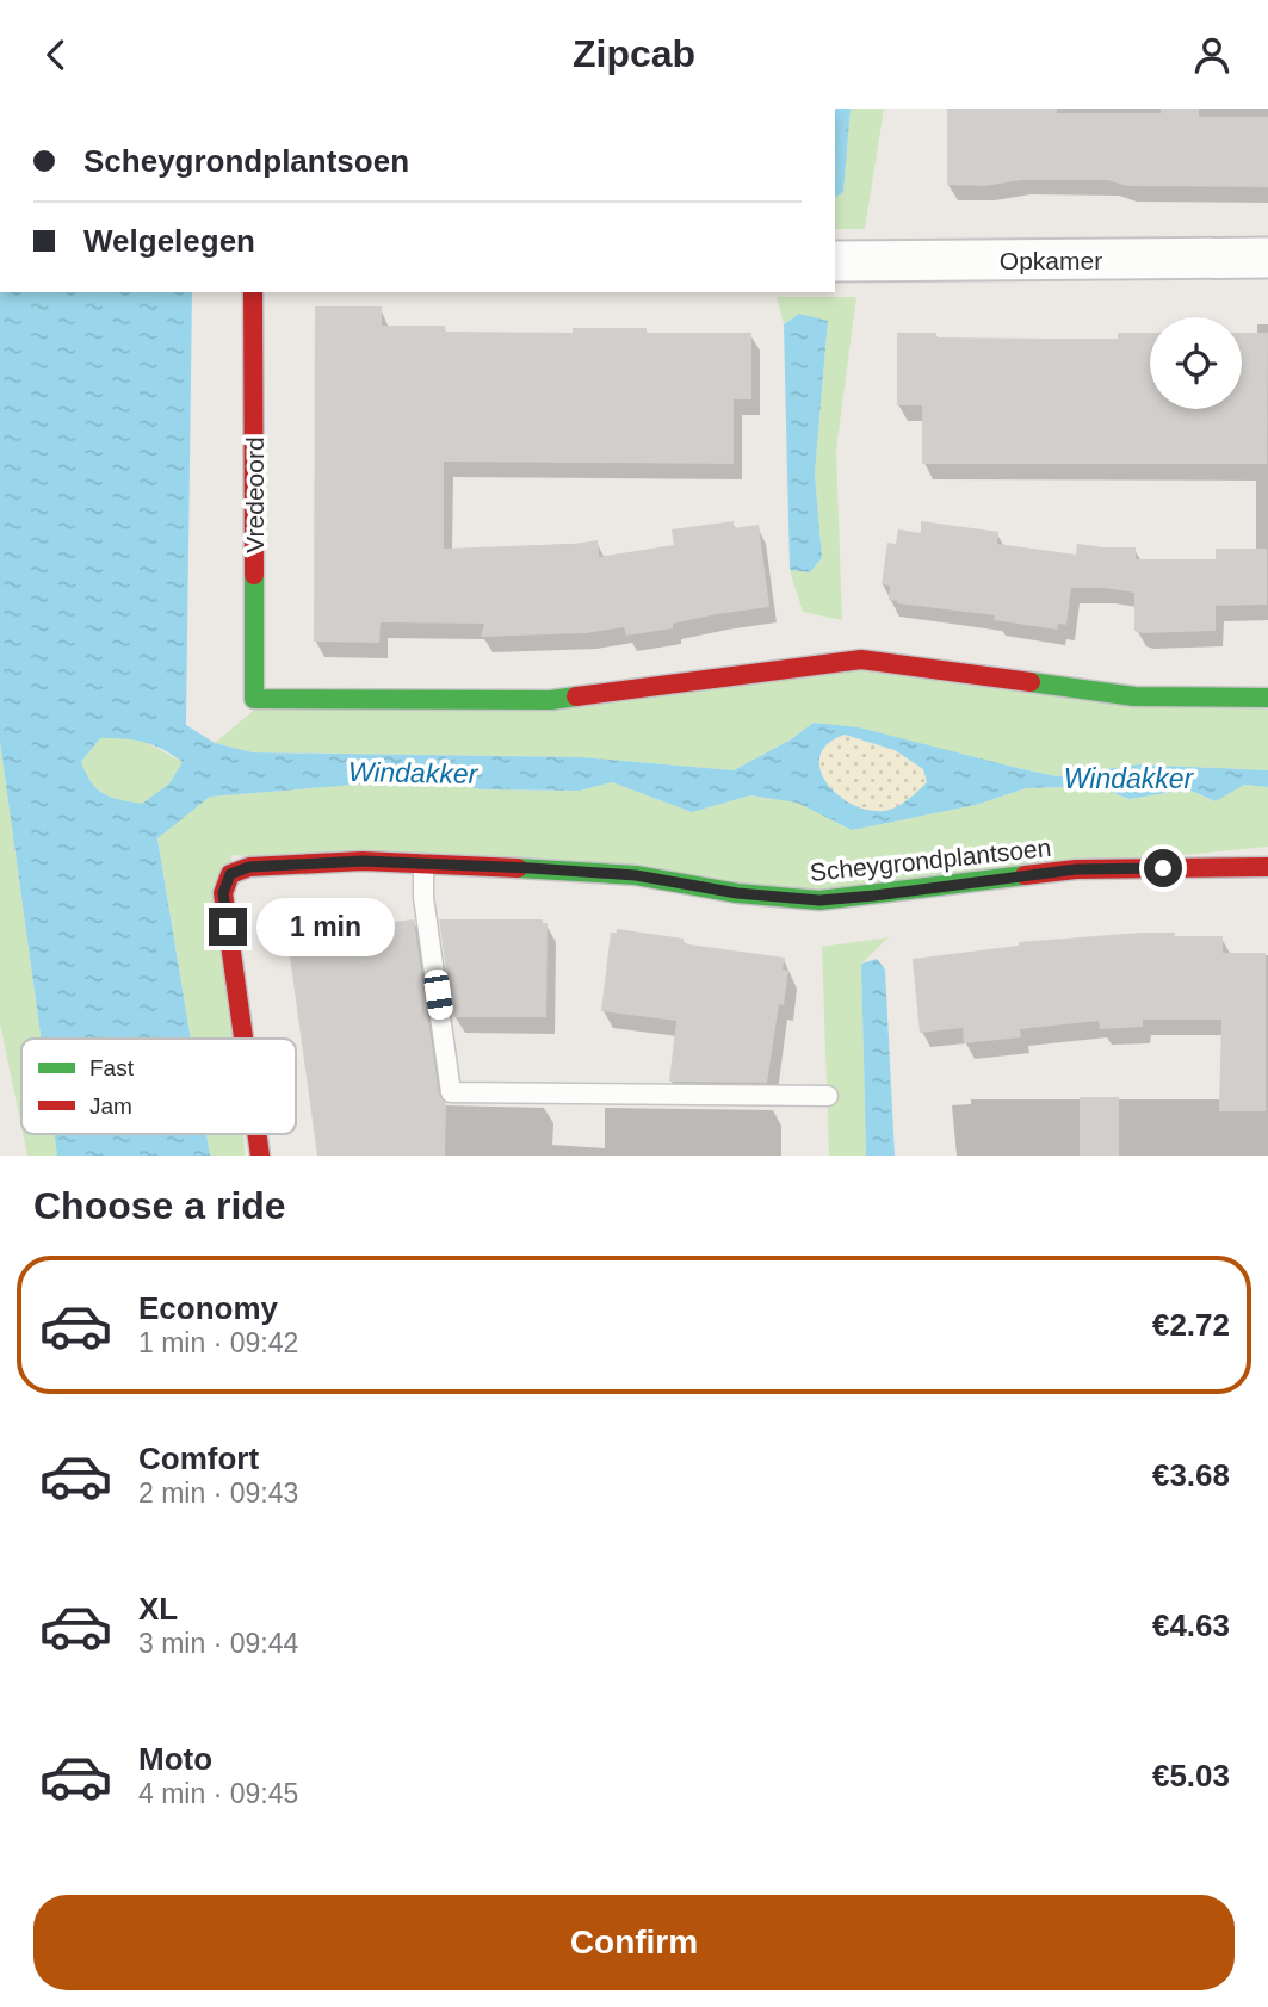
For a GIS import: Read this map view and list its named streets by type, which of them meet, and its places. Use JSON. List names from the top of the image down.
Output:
{
  "streets": {
    "street": ["Opkamer", "Vredeoord", "Scheygrondplantsoen"]
  },
  "water": ["Windakker"],
  "legend": ["Fast", "Jam"],
  "page": {
    "header": "Zipcab",
    "banner": ["Scheygrondplantsoen", "Welgelegen"],
    "bubble": "1 min",
    "heading": "Choose a ride",
    "list": [
      {
        "name": "Economy",
        "note": "1 min · 09:42",
        "value": "€2.72"
      },
      {
        "name": "Comfort",
        "note": "2 min · 09:43",
        "value": "€3.68"
      },
      {
        "name": "XL",
        "note": "3 min · 09:44",
        "value": "€4.63"
      },
      {
        "name": "Moto",
        "note": "4 min · 09:45",
        "value": "€5.03"
      }
    ],
    "buttons": "Confirm"
  }
}
